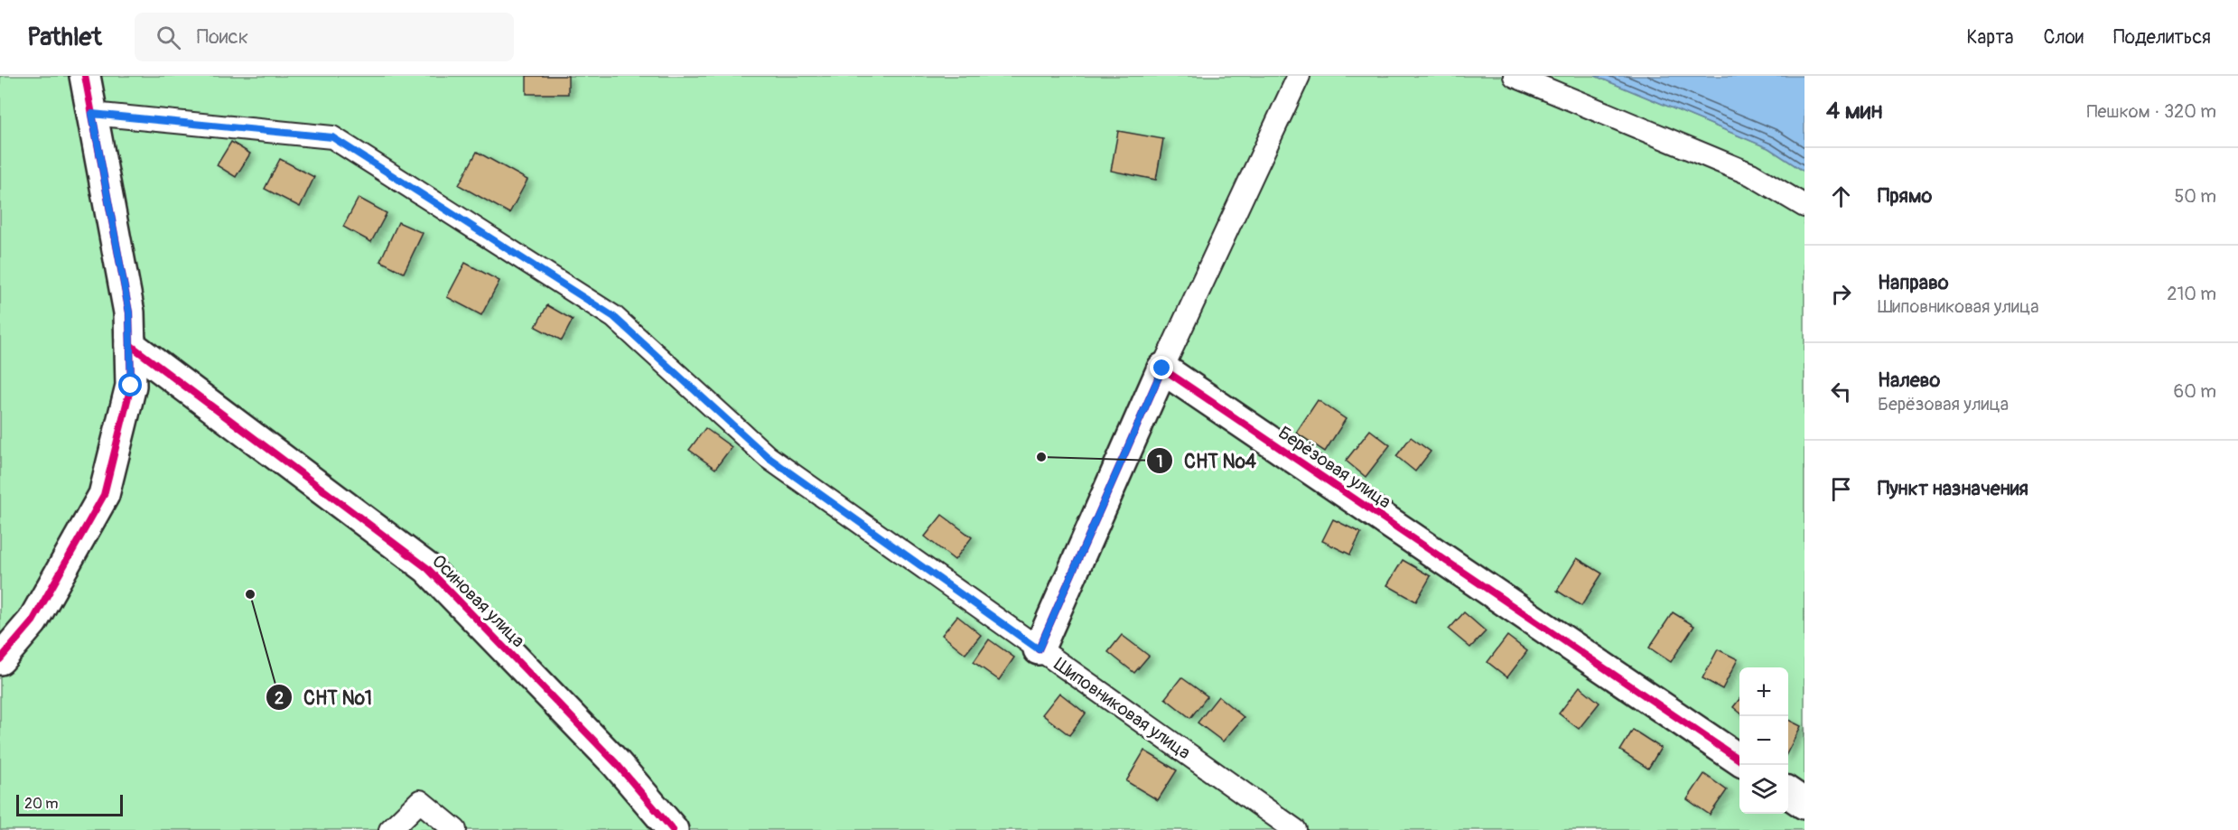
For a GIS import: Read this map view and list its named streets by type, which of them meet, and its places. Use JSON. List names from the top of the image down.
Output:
{
  "streets": {
    "street": ["Берёзовая улица", "Осиновая улица"],
    "lane": ["Шиповниковая улица"]
  },
  "places": ["СНТ №4", "СНТ №1"],
  "scale_bar": "20 m",
  "page": {
    "header": "Pathlet",
    "search": "Поиск",
    "nav": ["Карта", "Слои", "Поделиться"],
    "heading": ["4 мин", "Пешком · 320 m"],
    "list": [
      ["Прямо", "50 m"],
      ["Направо", "Шиповниковая улица", "210 m"],
      ["Налево", "Берёзовая улица", "60 m"],
      "Пункт назначения"
    ],
    "map_buttons": ["+", "−"],
    "scale": "20 m"
  }
}
